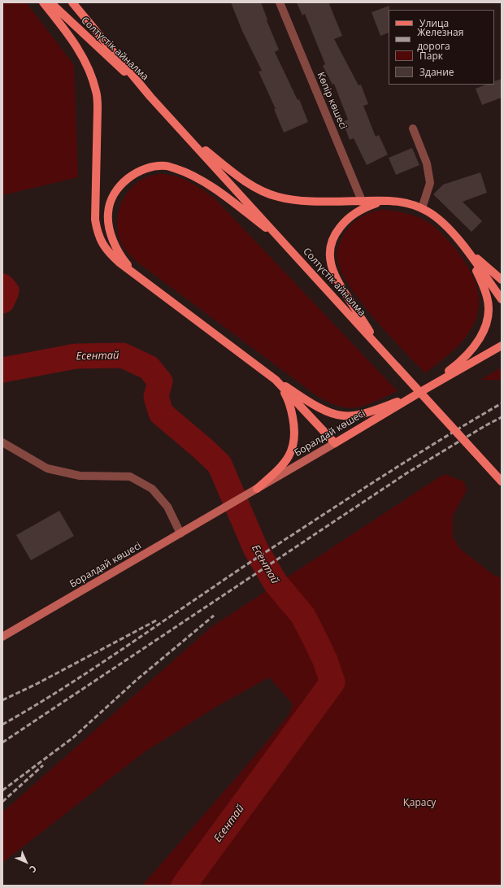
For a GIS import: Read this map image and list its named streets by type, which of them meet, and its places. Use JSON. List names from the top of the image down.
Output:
{
  "streets": {
    "main road": ["Солтүстік айналма", "Боралдай көшесі"],
    "street": ["Көпір көшесі"]
  },
  "water": ["Есентай"],
  "parks": ["Қарасу"],
  "legend": [
    "Улица",
    "Железная дорога",
    "Парк",
    "Здание"
  ],
  "north": "bottom right"
}
